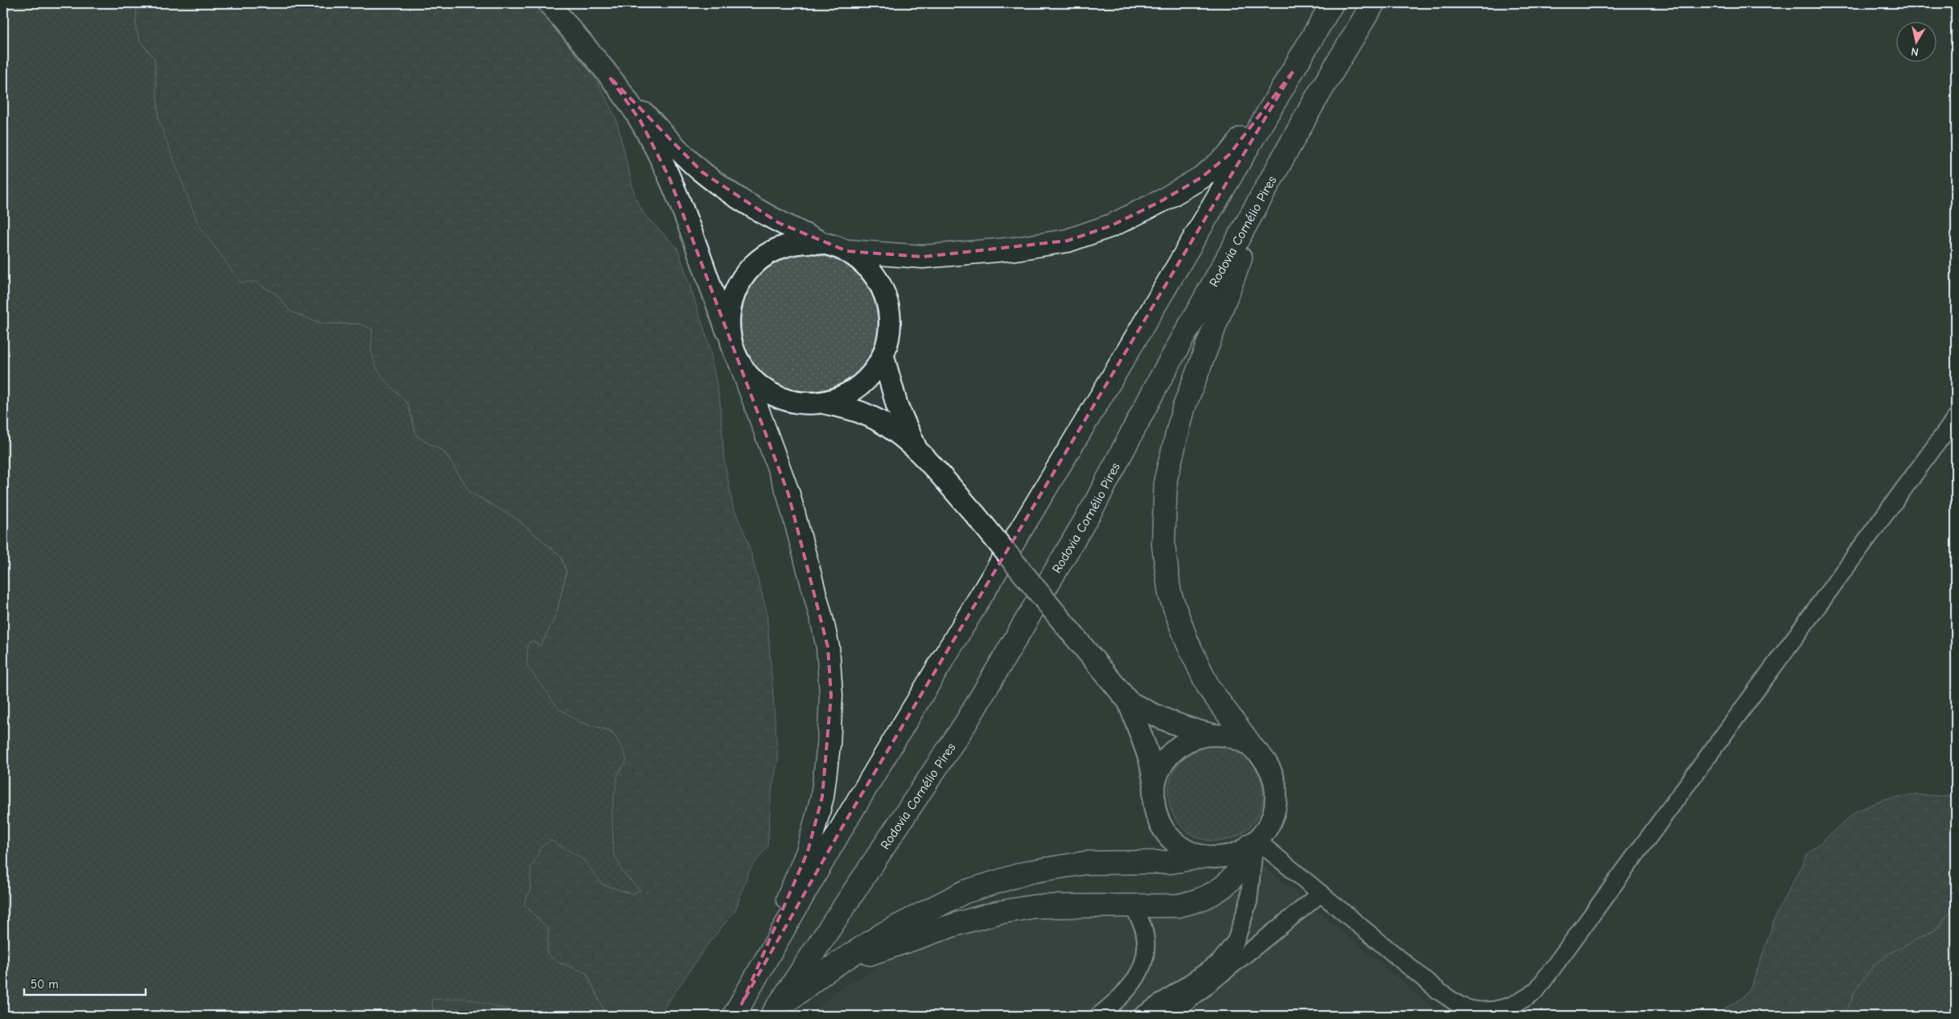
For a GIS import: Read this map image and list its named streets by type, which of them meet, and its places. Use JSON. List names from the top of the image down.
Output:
{
  "streets": {
    "highway": ["Rodovia Cornélio Pires"]
  },
  "scale_bar": "50 m",
  "north": "bottom"
}
